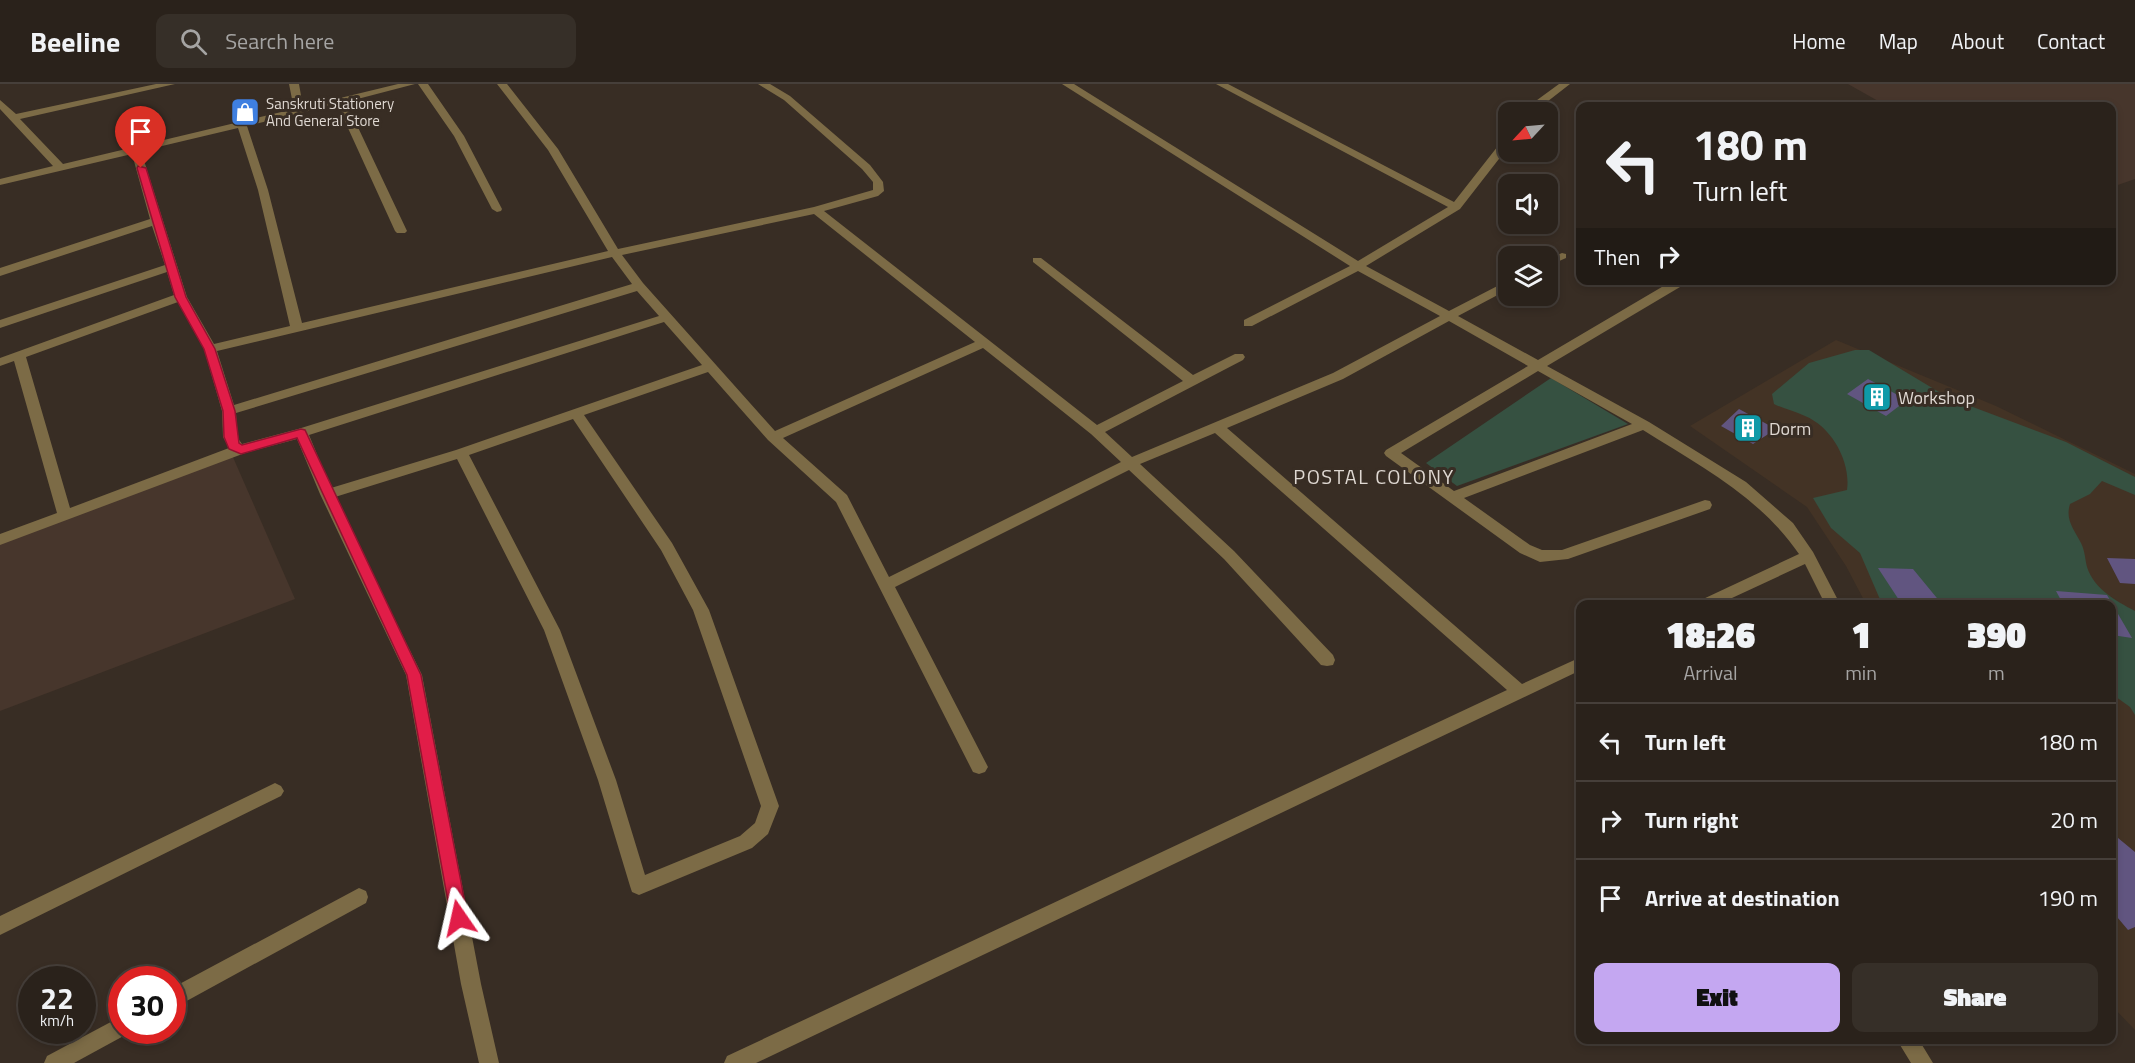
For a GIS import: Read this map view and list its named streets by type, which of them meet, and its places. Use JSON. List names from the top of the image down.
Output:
{
  "districts": ["POSTAL COLONY"],
  "places": {
    "shop": ["Sanskruti Stationery And General Store"],
    "building": ["Workshop", "Dorm"]
  },
  "north": "bottom left",
  "page": {
    "header": "Beeline",
    "search": "Search here",
    "nav": [
      "Home",
      "Map",
      "About",
      "Contact"
    ],
    "turn": ["180 m", "Turn left"],
    "then": "Then",
    "eta": [
      "18:26",
      "Arrival",
      "1",
      "min",
      "390",
      "m"
    ],
    "list": [
      {
        "name": "Turn left",
        "value": "180 m"
      },
      {
        "name": "Turn right",
        "value": "20 m"
      },
      {
        "name": "Arrive at destination",
        "value": "190 m"
      }
    ],
    "buttons": ["Exit", "Share"],
    "speed": "22 km/h",
    "limit": "30"
  }
}
